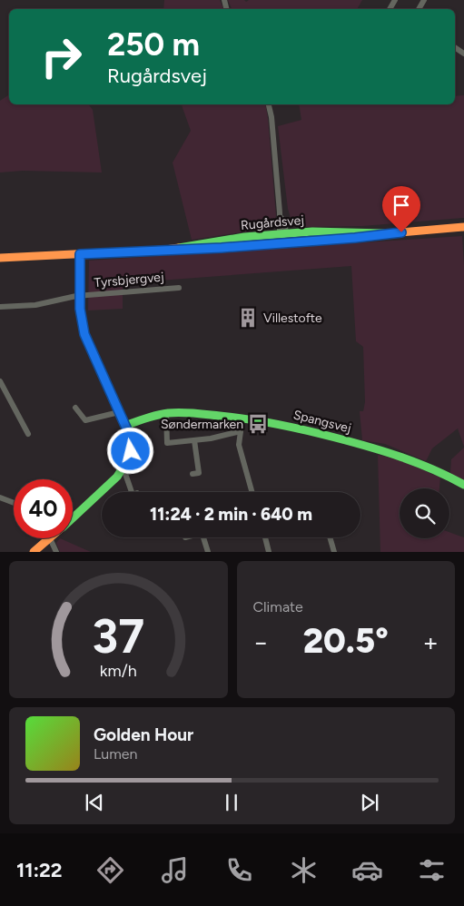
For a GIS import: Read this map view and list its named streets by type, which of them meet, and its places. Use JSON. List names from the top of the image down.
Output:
{
  "streets": {
    "street": ["Rugårdsvej", "Tyrsbjergvej", "Spangsvej"]
  },
  "crossings": [
    ["Rugårdsvej", "Tyrsbjergvej"],
    ["Tyrsbjergvej", "Spangsvej"]
  ],
  "places": {
    "building": ["Villestofte"],
    "bus stop": ["Søndermarken"]
  },
  "page": {
    "turn": ["250 m", "Rugårdsvej"],
    "limit": "40",
    "trip": "11:24 · 2 min · 640 m",
    "tile": "Climate",
    "heat": ["−", "20.5°", "+"],
    "song": ["Golden Hour", "Lumen"],
    "tabs": "11:22",
    "gauge": ["37", "km/h"]
  }
}
